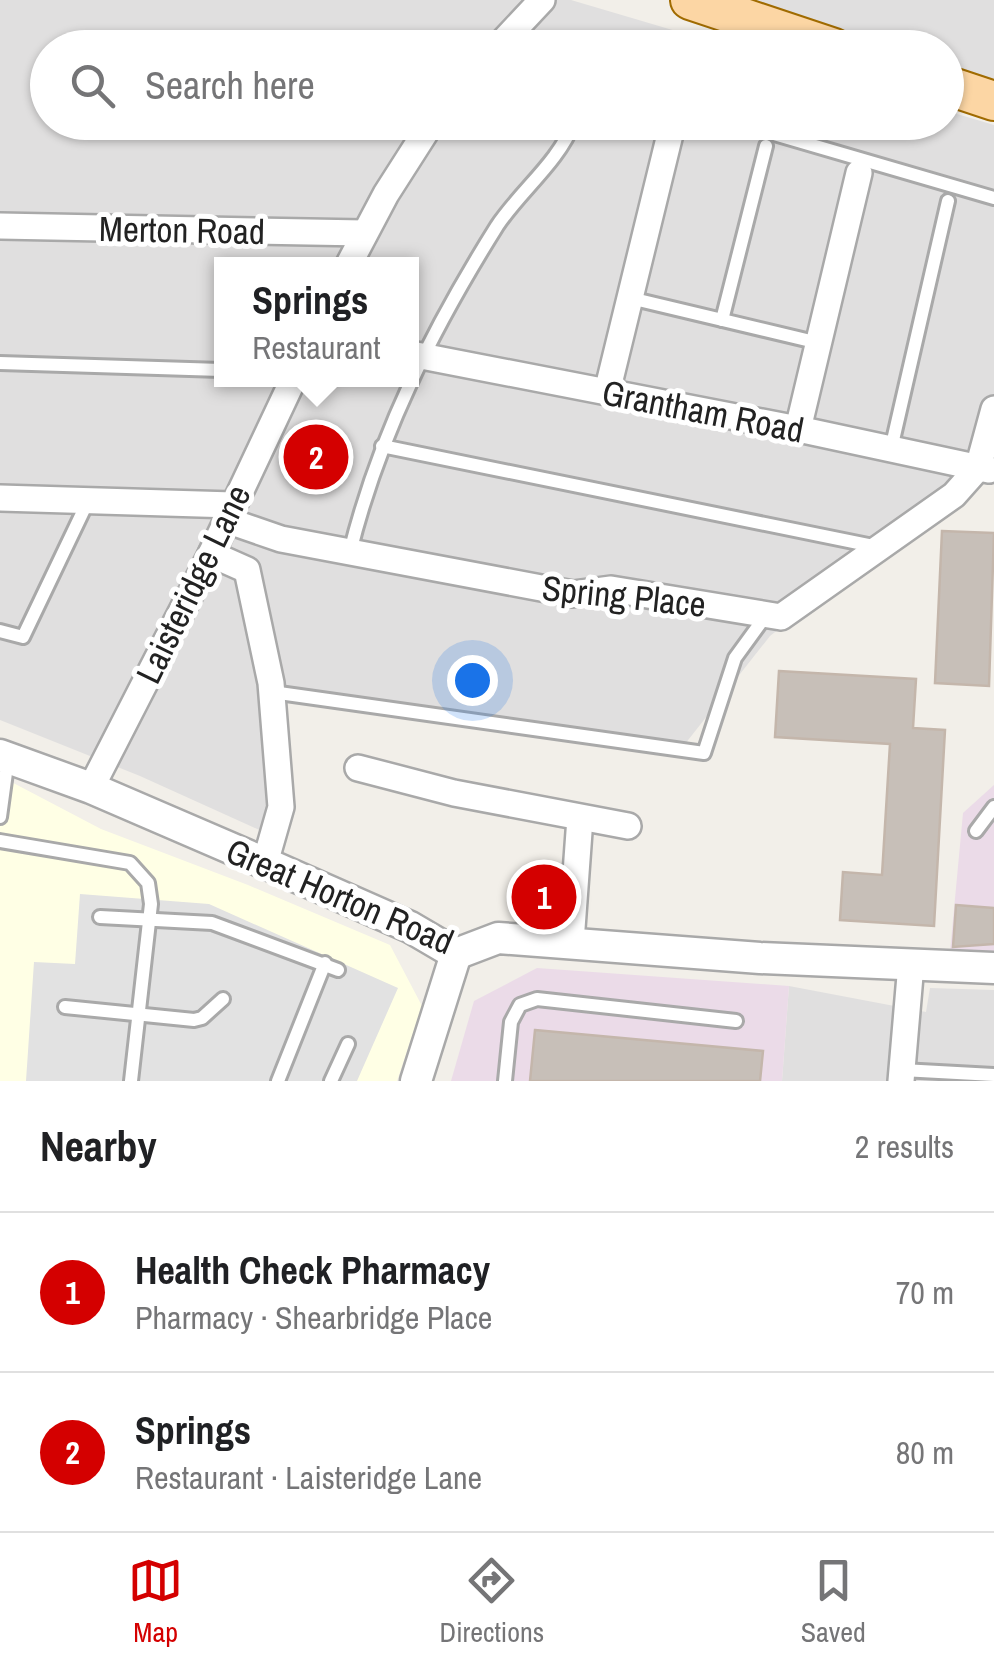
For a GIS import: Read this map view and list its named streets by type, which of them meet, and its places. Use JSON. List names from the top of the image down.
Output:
{
  "streets": {
    "street": [
      "Merton Road",
      "Grantham Road",
      "Laisteridge Lane",
      "Spring Place",
      "Great Horton Road"
    ]
  },
  "crossings": [
    ["Laisteridge Lane", "Spring Place"],
    ["Laisteridge Lane", "Great Horton Road"]
  ],
  "page": {
    "search": "Search here",
    "popup": ["Springs", "Restaurant"],
    "pins": ["2", "1"],
    "heading": ["Nearby", "2 results"],
    "list": [
      {
        "mark": "1",
        "name": "Health Check Pharmacy",
        "note": "Pharmacy · Shearbridge Place",
        "value": "70 m"
      },
      {
        "mark": "2",
        "name": "Springs",
        "note": "Restaurant · Laisteridge Lane",
        "value": "80 m"
      }
    ],
    "nav": ["Map", "Directions", "Saved"]
  }
}
